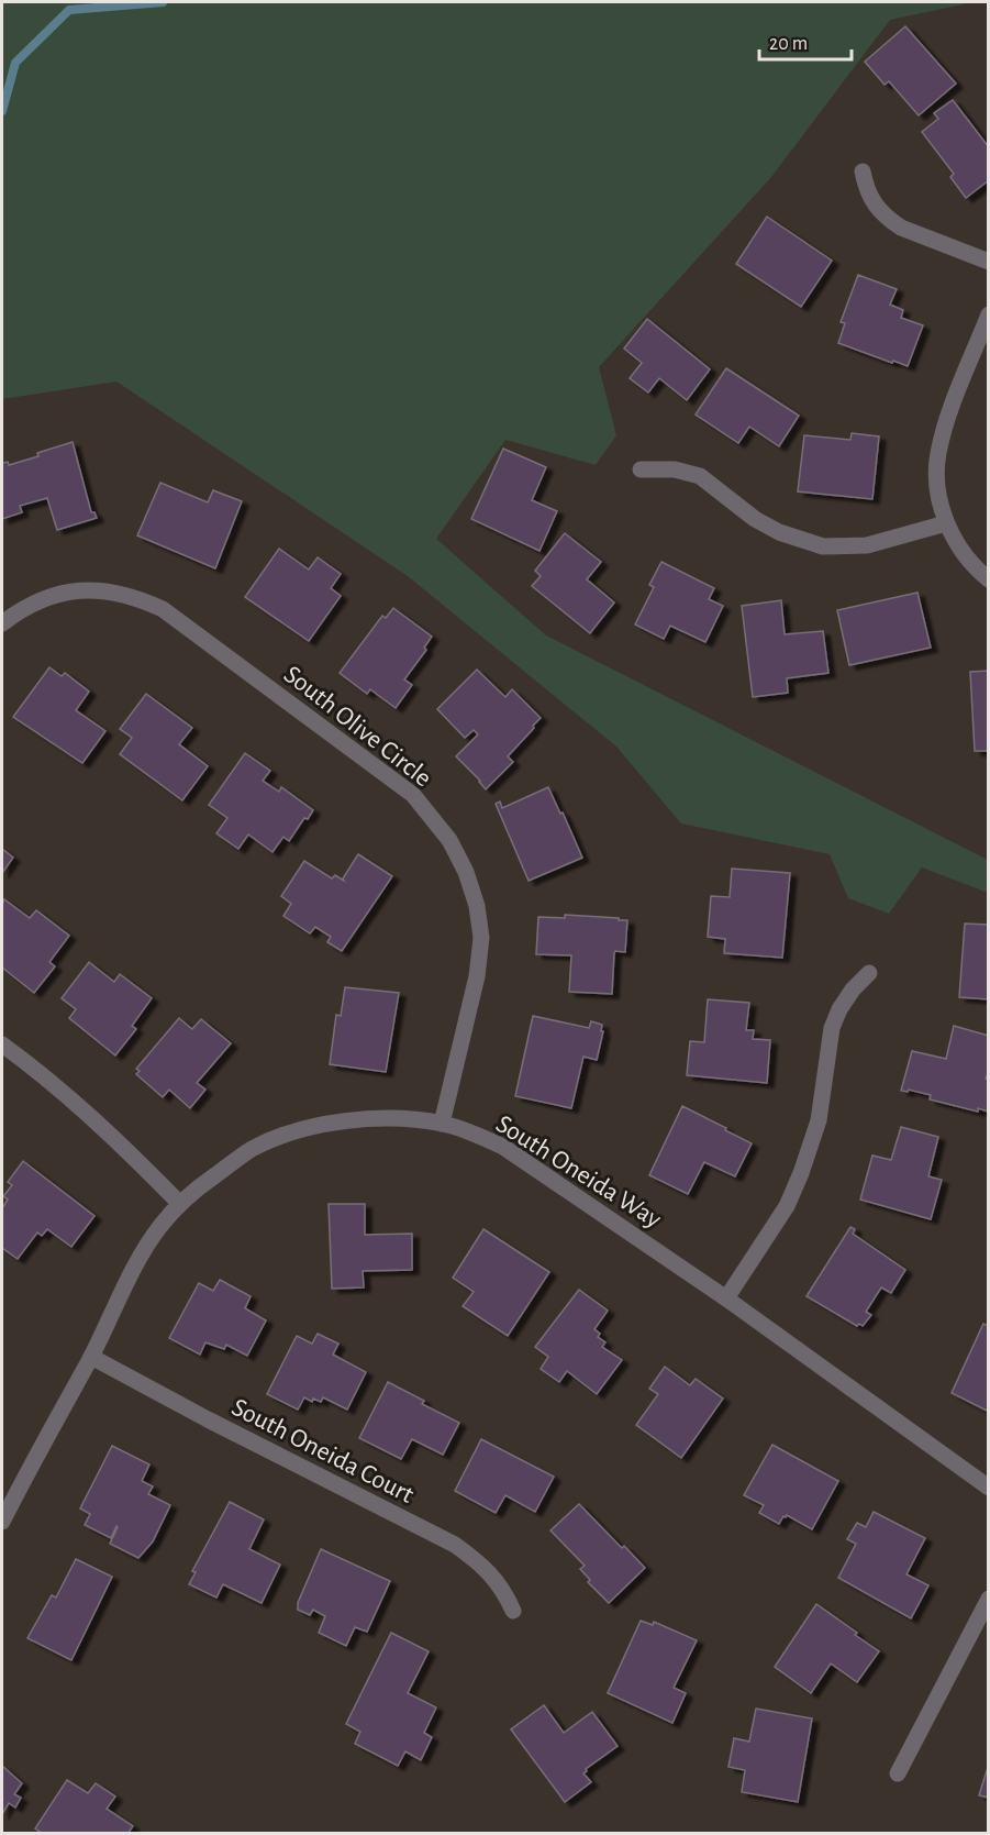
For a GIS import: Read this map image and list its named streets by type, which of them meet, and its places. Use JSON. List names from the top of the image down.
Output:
{
  "streets": {
    "street": ["South Olive Circle", "South Oneida Way", "South Oneida Court"]
  },
  "crossings": [
    ["South Olive Circle", "South Oneida Way"],
    ["South Oneida Way", "South Oneida Court"]
  ],
  "scale_bar": "20 m"
}
